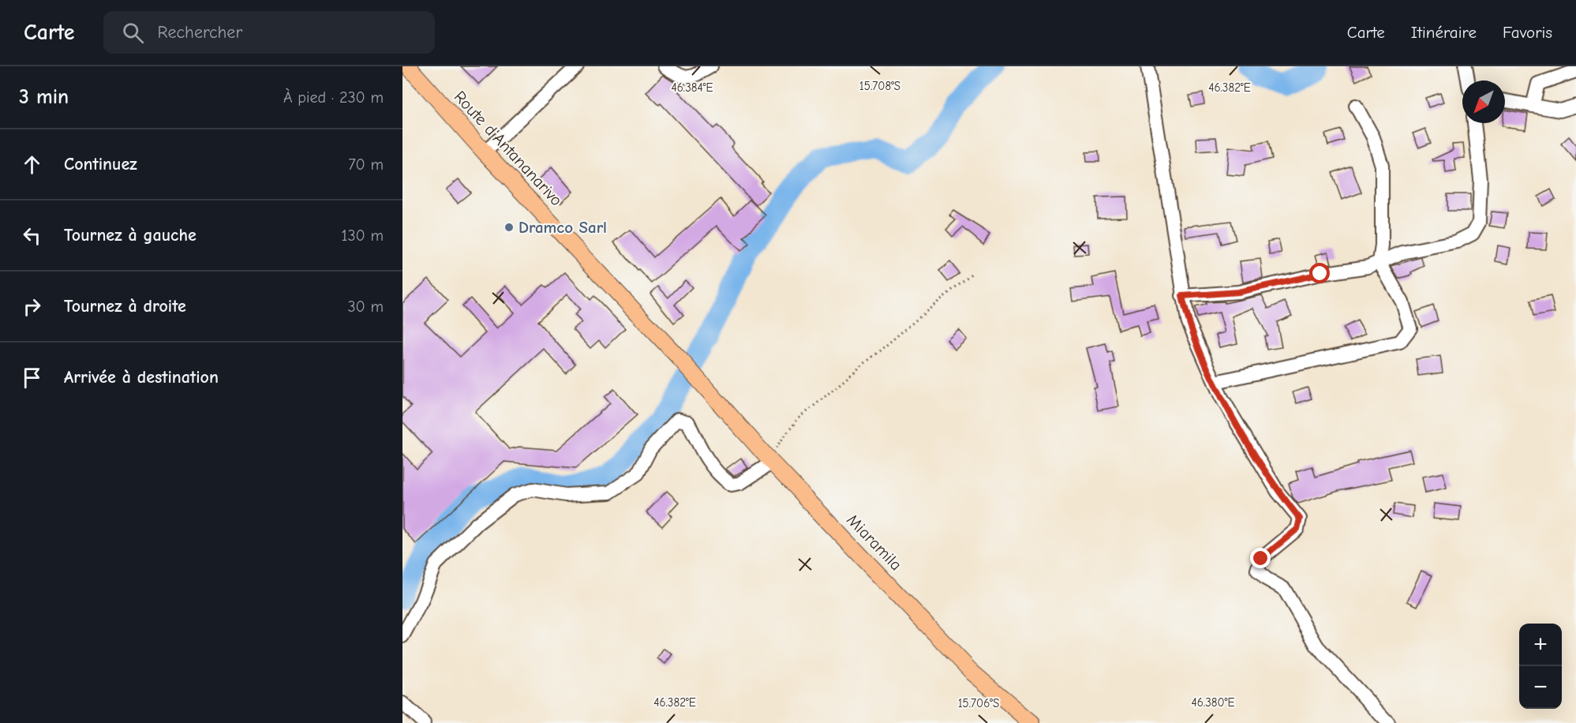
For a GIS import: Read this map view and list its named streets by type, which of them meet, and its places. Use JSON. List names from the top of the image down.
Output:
{
  "streets": {
    "main road": ["Route d'Antananarivo", "Miaramila"]
  },
  "crossings": [
    ["Route d'Antananarivo", "Miaramila"]
  ],
  "places": ["Dramco Sarl"],
  "north": "bottom left",
  "page": {
    "header": "Carte",
    "search": "Rechercher",
    "nav": ["Carte", "Itinéraire", "Favoris"],
    "heading": ["3 min", "À pied · 230 m"],
    "list": [
      ["Continuez", "70 m"],
      ["Tournez à gauche", "130 m"],
      ["Tournez à droite", "30 m"],
      "Arrivée à destination"
    ],
    "map_buttons": ["+", "−"]
  },
  "coordinates": [
    "15.708°S",
    "46.384°E",
    "46.382°E",
    "46.380°E",
    "15.706°S"
  ]
}
